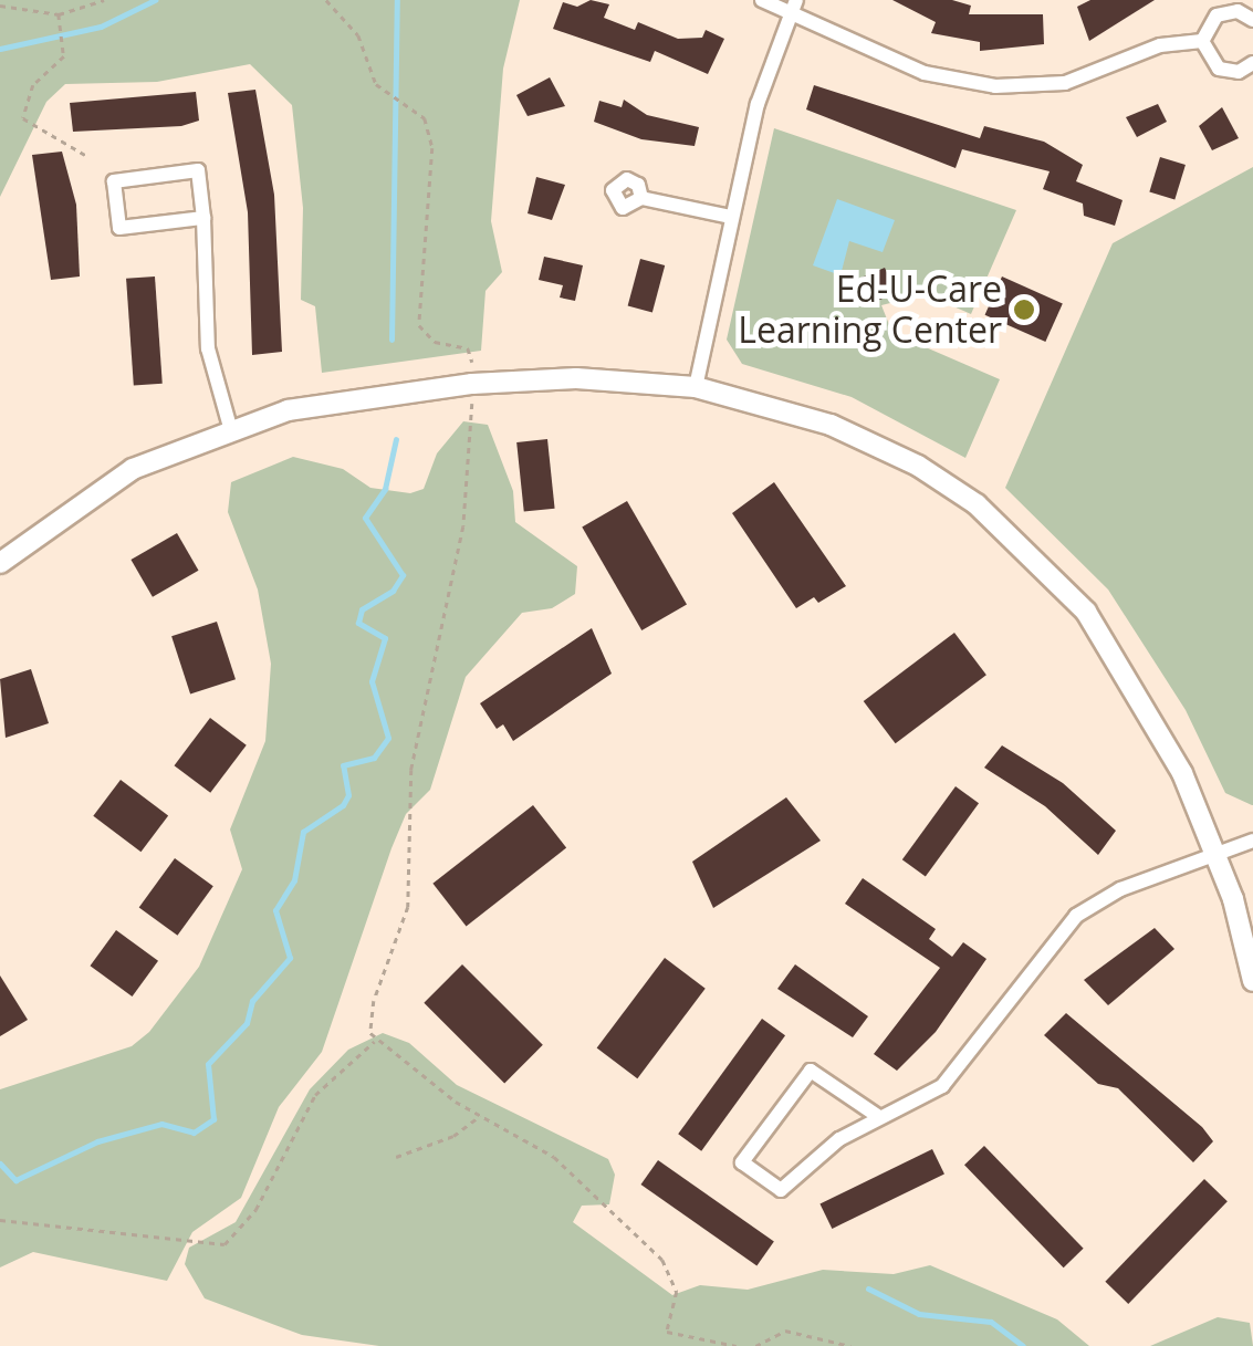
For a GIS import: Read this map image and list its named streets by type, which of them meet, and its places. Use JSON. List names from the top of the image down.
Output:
{
  "places": ["Ed-U-Care Learning Center"]
}
